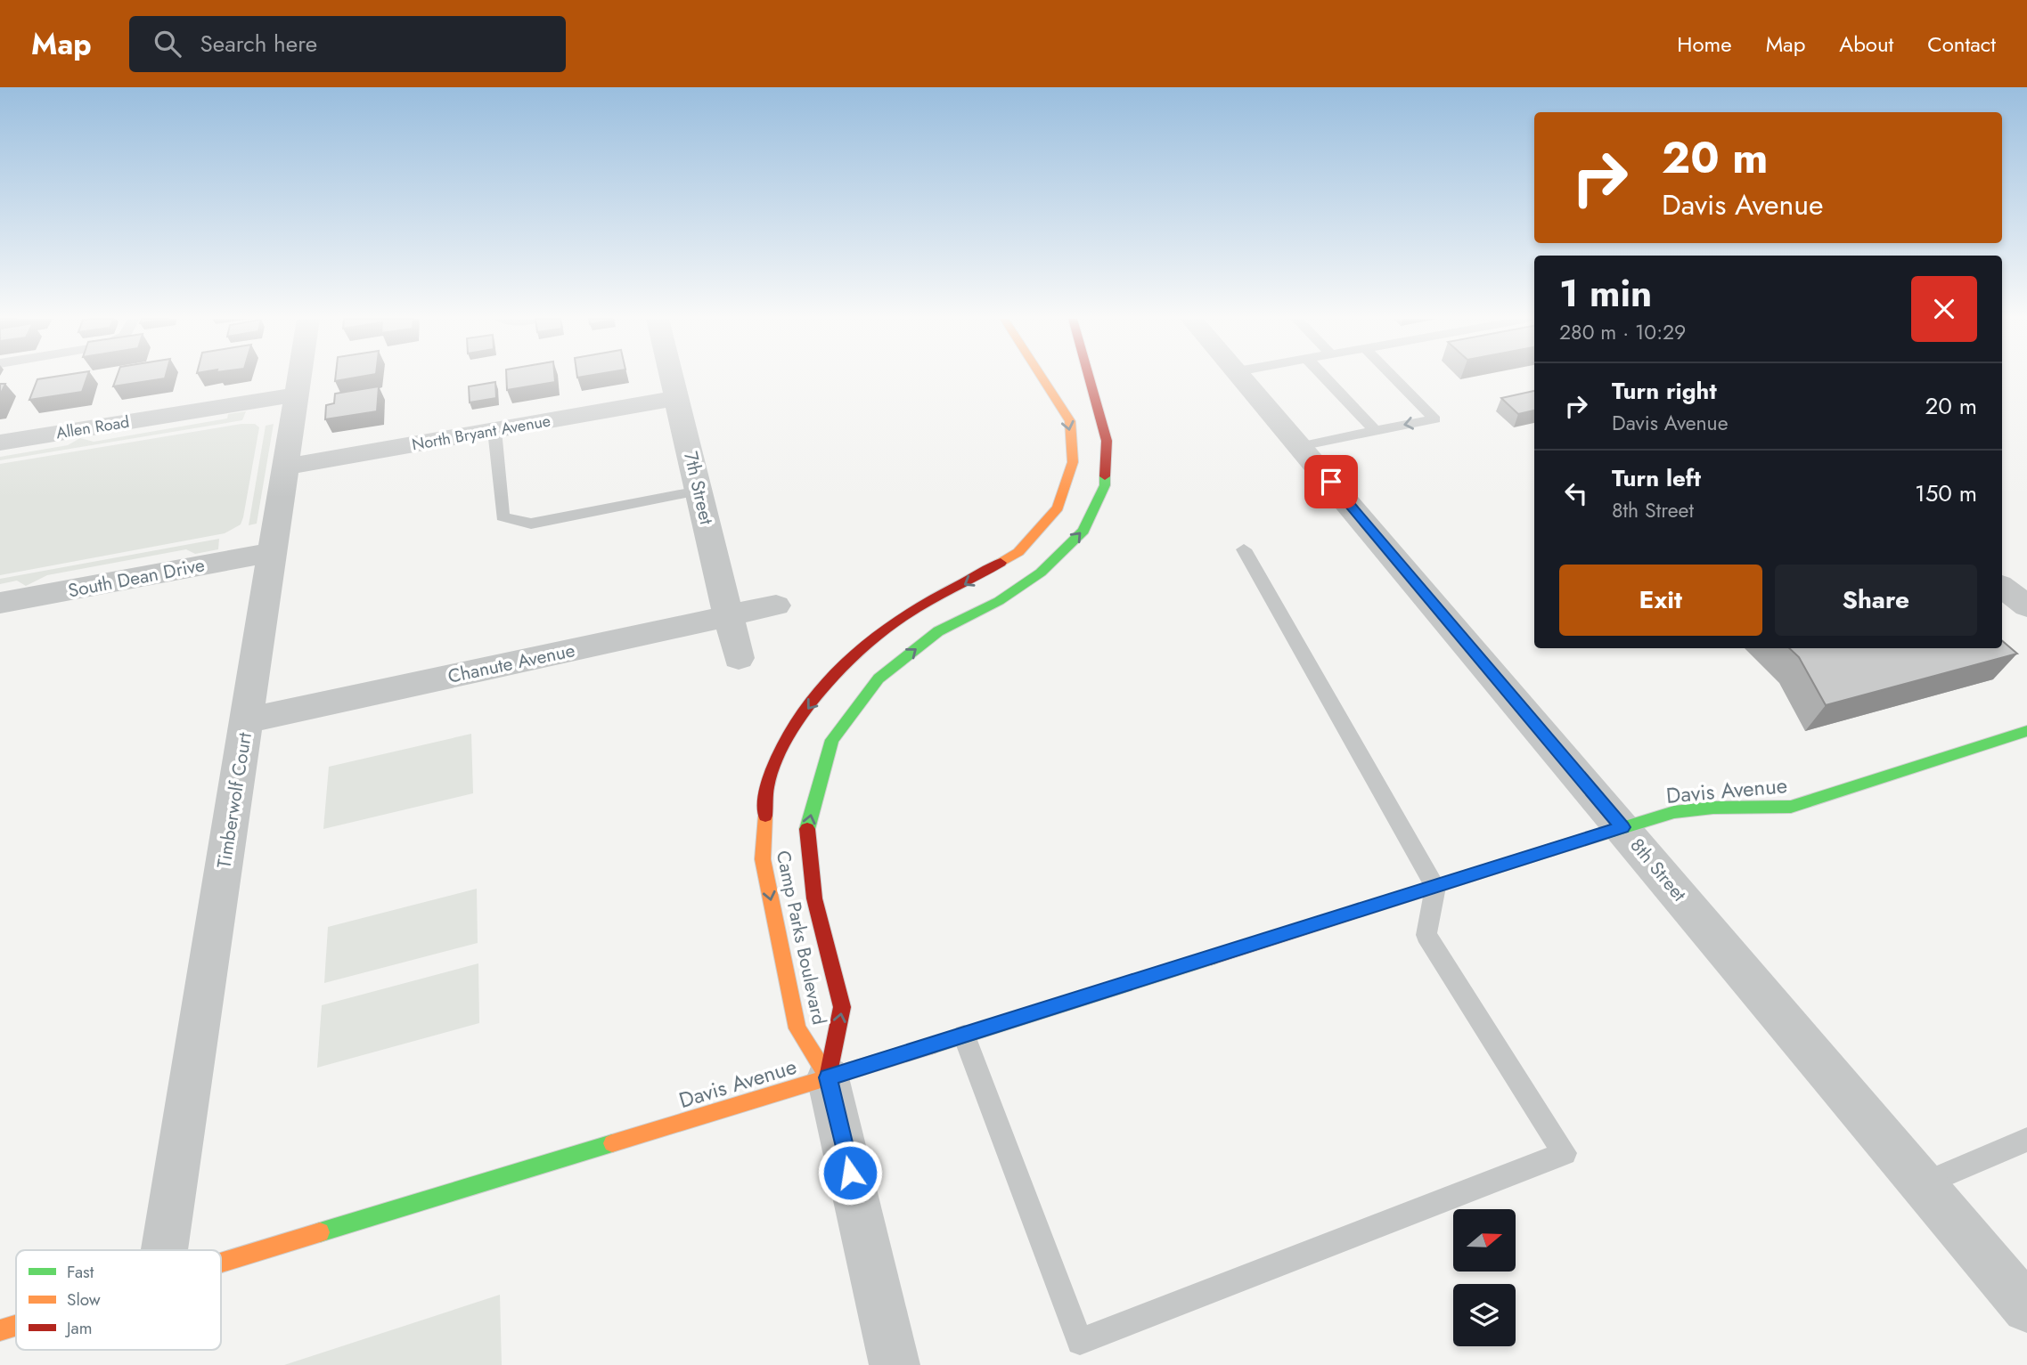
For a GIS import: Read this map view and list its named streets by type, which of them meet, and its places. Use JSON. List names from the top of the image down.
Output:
{
  "streets": {
    "street": [
      "Allen Road",
      "North Bryant Avenue",
      "7th Street",
      "South Dean Drive",
      "Chanute Avenue",
      "Davis Avenue",
      "Timberwolf Court",
      "8th Street",
      "Camp Parks Boulevard"
    ]
  },
  "crossings": [
    ["Allen Road", "Timberwolf Court"],
    ["North Bryant Avenue", "7th Street"],
    ["North Bryant Avenue", "Timberwolf Court"],
    ["7th Street", "Chanute Avenue"],
    ["South Dean Drive", "Timberwolf Court"],
    ["Chanute Avenue", "Timberwolf Court"],
    ["Davis Avenue", "8th Street"],
    ["Davis Avenue", "Camp Parks Boulevard"]
  ],
  "legend": ["Fast", "Slow", "Jam"],
  "north": "right",
  "page": {
    "header": "Map",
    "search": "Search here",
    "nav": [
      "Home",
      "Map",
      "About",
      "Contact"
    ],
    "turn": ["20 m", "Davis Avenue"],
    "heading": ["1 min", "280 m · 10:29"],
    "list": [
      {
        "name": "Turn right",
        "note": "Davis Avenue",
        "value": "20 m"
      },
      {
        "name": "Turn left",
        "note": "8th Street",
        "value": "150 m"
      }
    ],
    "buttons": ["Exit", "Share"]
  }
}
